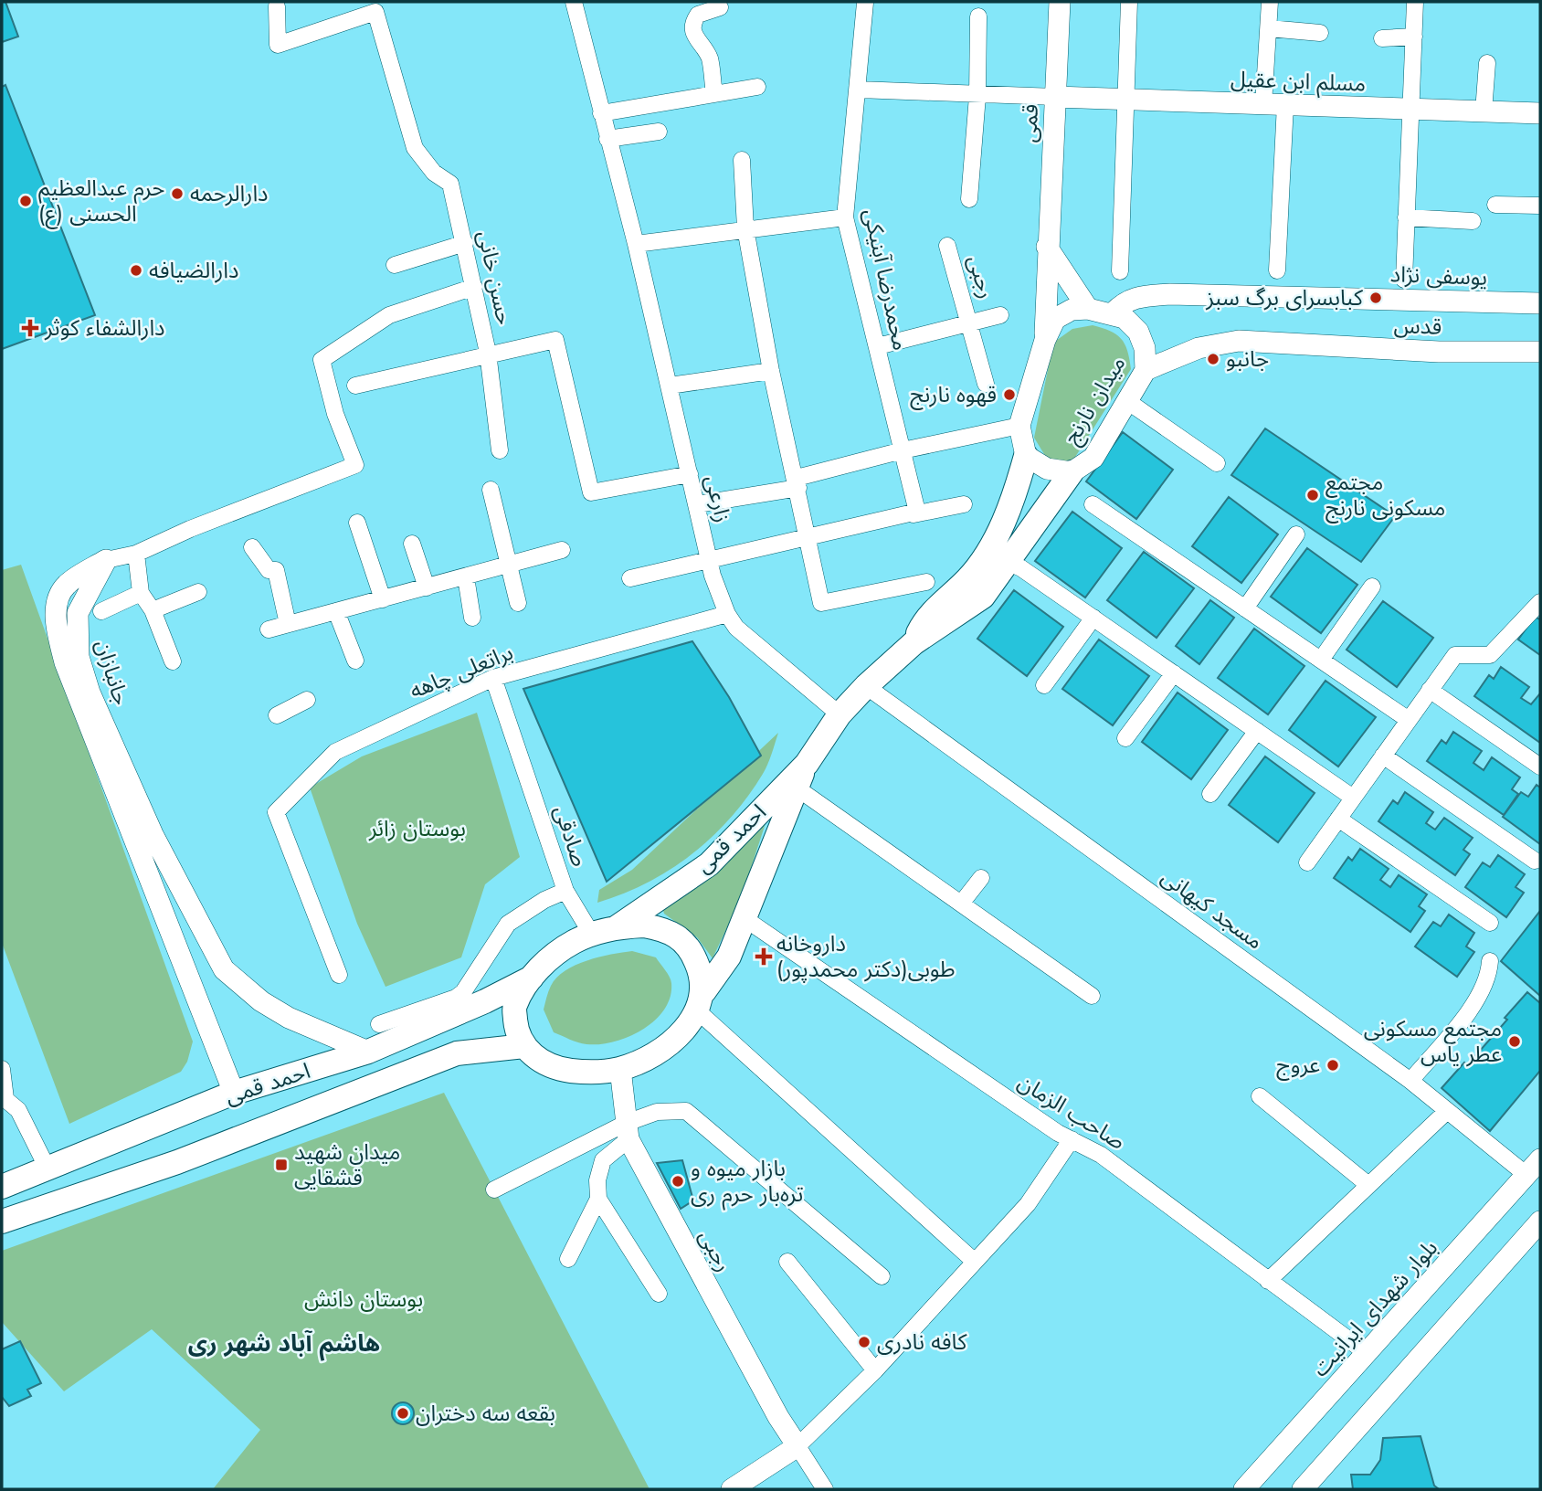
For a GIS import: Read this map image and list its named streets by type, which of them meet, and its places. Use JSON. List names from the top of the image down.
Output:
{
  "streets": {
    "main road": ["احمد قمی"],
    "street": [
      "مسلم ابن عقیل",
      "قمی",
      "یوسفی نژاد",
      "رجبی",
      "حسن خانی",
      "محمدرضا آبنیکی",
      "قدس",
      "میدان نارنج",
      "زارعی",
      "براتعلی چاهه",
      "جانبازان",
      "صادقی",
      "مسجد کیهانی",
      "صاحب الزمان",
      "بلوار شهدای ایرانیت"
    ]
  },
  "crossings": [
    ["مسلم ابن عقیل", "قمی"],
    ["قمی", "یوسفی نژاد"],
    ["قمی", "قدس"],
    ["قمی", "میدان نارنج"],
    ["یوسفی نژاد", "قدس"],
    ["یوسفی نژاد", "میدان نارنج"],
    ["رجبی", "احمد قمی"],
    ["حسن خانی", "زارعی"],
    ["قدس", "میدان نارنج"],
    ["زارعی", "براتعلی چاهه"],
    ["زارعی", "احمد قمی"],
    ["براتعلی چاهه", "صادقی"],
    ["جانبازان", "احمد قمی"],
    ["احمد قمی", "مسجد کیهانی"],
    ["احمد قمی", "صاحب الزمان"],
    ["مسجد کیهانی", "بلوار شهدای ایرانیت"],
    ["صاحب الزمان", "بلوار شهدای ایرانیت"]
  ],
  "districts": ["هاشم آباد شهر ری"],
  "parks": ["بوستان زائر", "بوستان دانش"],
  "places": {
    "other": [
      "دارالرحمه",
      "حرم عبدالعظیم الحسنی (ع)",
      "دارالضیافه",
      "کبابسرای برگ سبز",
      "جانبو",
      "قهوه نارنج",
      "مجتمع مسکونی نارنج",
      "مجتمع مسکونی عطر یاس",
      "عروج",
      "بازار میوه و تره‌بار حرم ری",
      "کافه نادری",
      "بقعه سه دختران"
    ],
    "health": ["دارالشفاء کوثر", "داروخانه طوبی(دکتر محمدپور)"],
    "transit": ["میدان شهید قشقایی"]
  }
}
